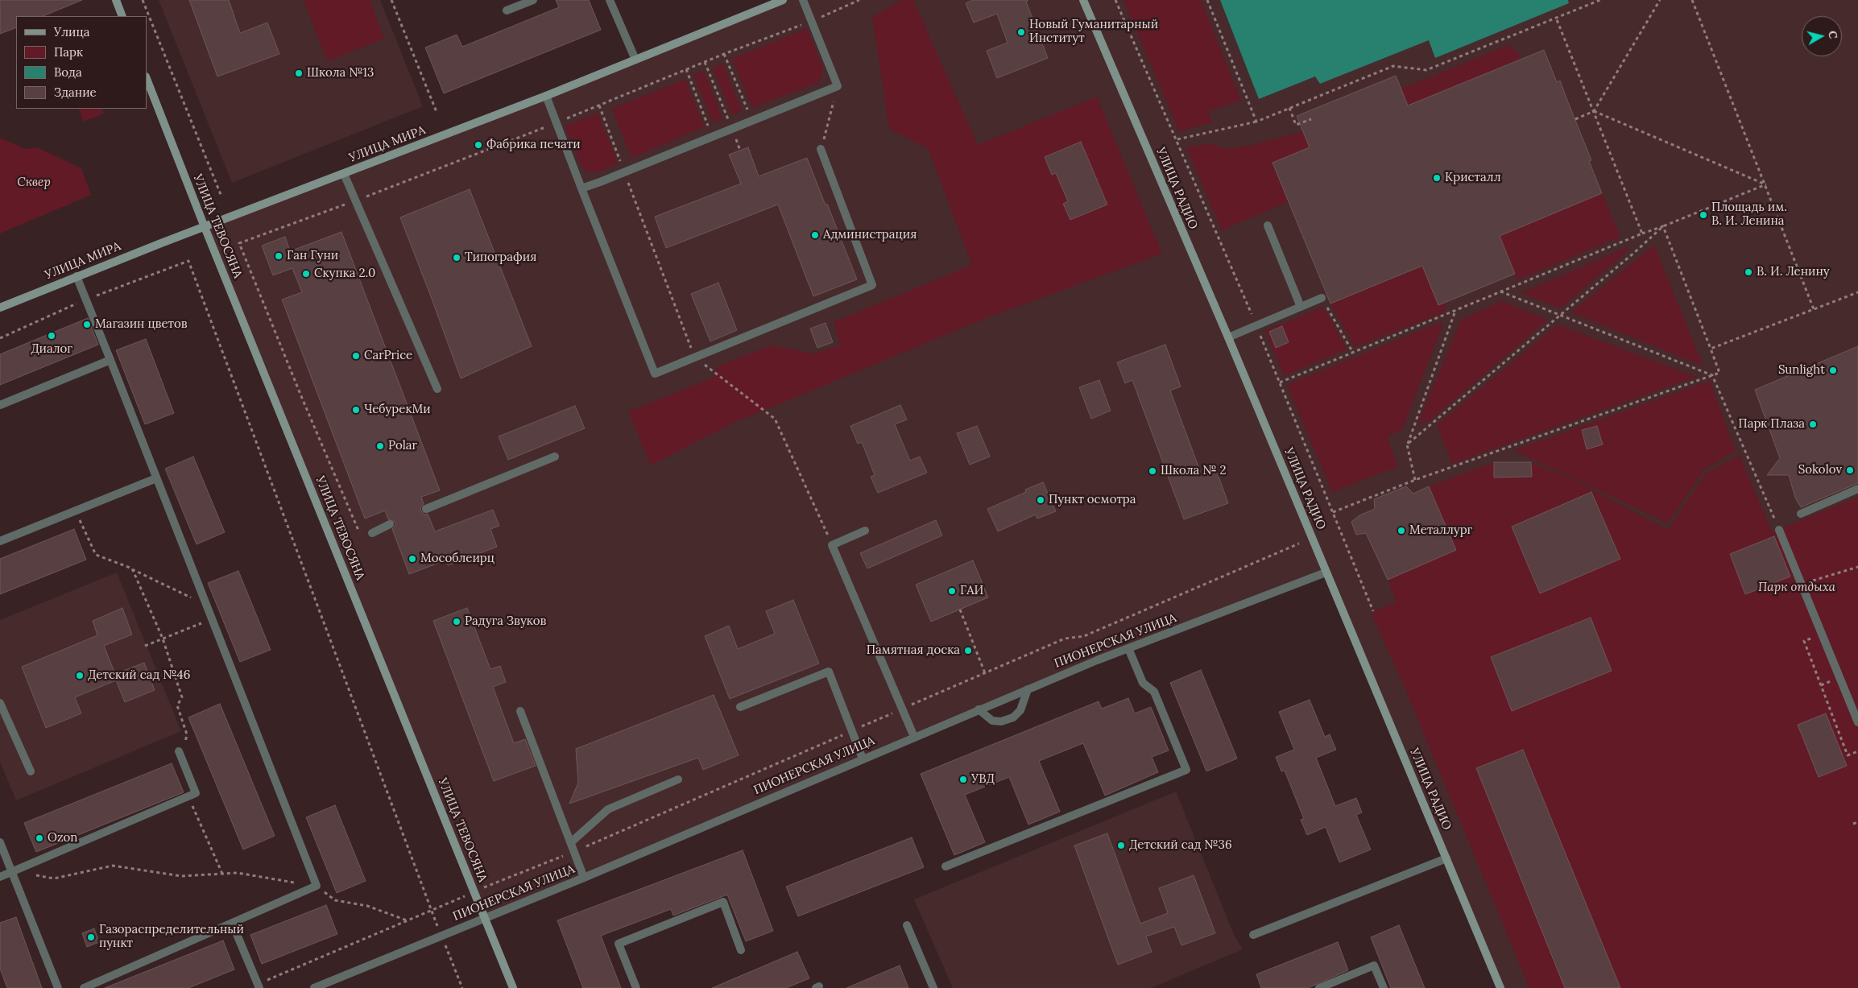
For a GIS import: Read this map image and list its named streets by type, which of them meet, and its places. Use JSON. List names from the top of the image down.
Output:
{
  "streets": {
    "main road": ["УЛИЦА МИРА", "УЛИЦА РАДИО", "УЛИЦА ТЕВОСЯНА"],
    "street": ["ПИОНЕРСКАЯ УЛИЦА"]
  },
  "crossings": [
    ["УЛИЦА МИРА", "УЛИЦА ТЕВОСЯНА"],
    ["УЛИЦА РАДИО", "ПИОНЕРСКАЯ УЛИЦА"],
    ["УЛИЦА ТЕВОСЯНА", "ПИОНЕРСКАЯ УЛИЦА"]
  ],
  "parks": ["Сквер", "Парк отдыха"],
  "places": [
    "Новый Гуманитарный Институт",
    "Школа №13",
    "Фабрика печати",
    "Кристалл",
    "Площадь им. В. И. Ленина",
    "Администрация",
    "Ган Гуни",
    "Типография",
    "В. И. Ленину",
    "Скупка 2.0",
    "Магазин цветов",
    "Диалог",
    "CarPrice",
    "Sunlight",
    "ЧебурекМи",
    "Парк Плаза",
    "Polar",
    "Sokolov",
    "Школа № 2",
    "Пункт осмотра",
    "Металлург",
    "Мособлеирц",
    "ГАИ",
    "Радуга Звуков",
    "Памятная доска",
    "Детский сад №46",
    "УВД",
    "Ozon",
    "Детский сад №36",
    "Газораспределительный пункт"
  ],
  "legend": [
    "Улица",
    "Парк",
    "Вода",
    "Здание"
  ],
  "north": "right"
}
